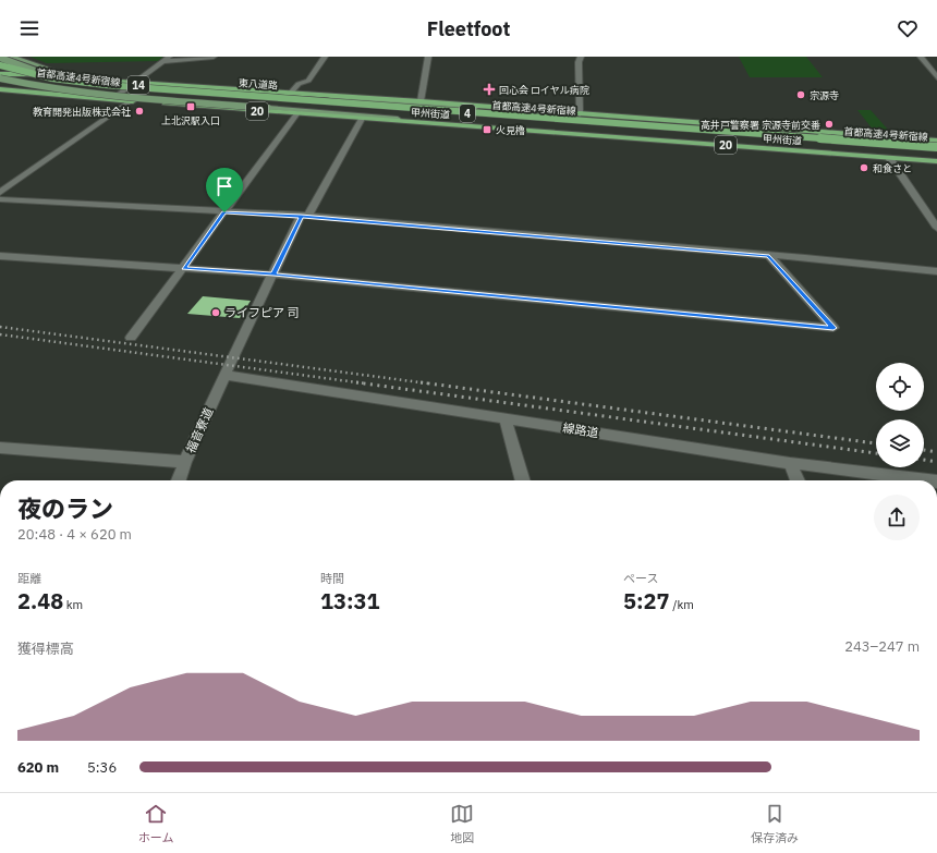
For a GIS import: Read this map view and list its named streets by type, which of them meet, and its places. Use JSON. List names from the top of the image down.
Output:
{
  "streets": {
    "highway": [
      "首都高速4号新宿線",
      "20",
      "甲州街道",
      "4"
    ],
    "main road": ["東八道路", "14"],
    "street": ["福音寮道", "線路道"]
  },
  "crossings": [
    ["首都高速4号新宿線", "甲州街道"],
    ["東八道路", "甲州街道"],
    ["甲州街道", "福音寮道"],
    ["福音寮道", "線路道"]
  ],
  "places": {
    "health": ["回心会 ロイヤル病院"],
    "other": [
      "宗源寺",
      "教育開発出版株式会社",
      "高井戸警察署 宗源寺前交番",
      "和食さと",
      "ライフピア 司"
    ],
    "transit": ["上北沢駅入口", "火見櫓"]
  },
  "page": {
    "header": "Fleetfoot",
    "heading": ["夜のラン", "20:48 · 4 × 620 m"],
    "stats": [
      ["距離", "2.48 km"],
      ["時間", "13:31"],
      ["ペース", "5:27 /km"]
    ],
    "chart": ["獲得標高", "243–247 m"],
    "list": [
      {
        "name": "620 m",
        "note": "5:36"
      }
    ],
    "tabs": ["ホーム", "地図", "保存済み"]
  }
}
